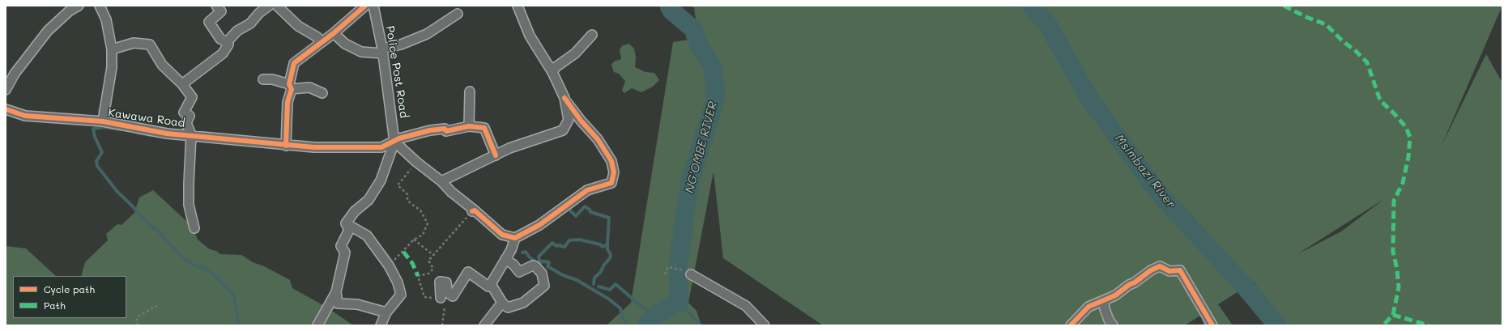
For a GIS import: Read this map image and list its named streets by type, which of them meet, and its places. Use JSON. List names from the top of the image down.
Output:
{
  "streets": {
    "street": ["Police Post Road", "Kawawa Road"]
  },
  "crossings": [
    ["Police Post Road", "Kawawa Road"]
  ],
  "water": ["NG'OMBE RIVER", "Msimbazi River"],
  "legend": ["Cycle path", "Path"]
}
